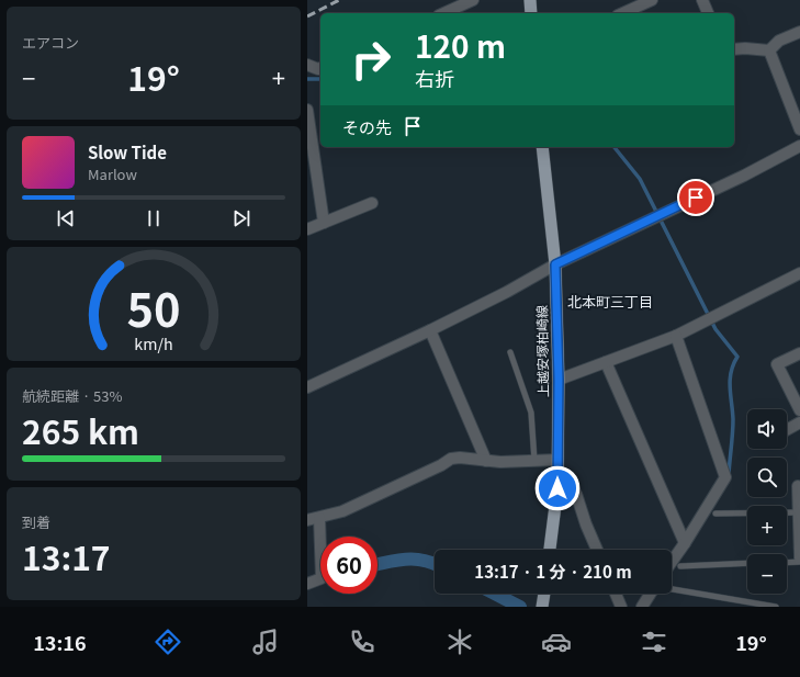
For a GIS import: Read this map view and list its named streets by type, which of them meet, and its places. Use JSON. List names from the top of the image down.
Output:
{
  "streets": {
    "main road": ["上越安塚柏崎線"]
  },
  "districts": ["北本町三丁目"],
  "page": {
    "tile": [
      "エアコン",
      ["航続距離 · 53%", "265 km"],
      ["到着", "13:17"]
    ],
    "turn": ["120 m", "右折"],
    "heat": ["−", "19°", "+"],
    "then": "その先",
    "song": ["Slow Tide", "Marlow"],
    "map_buttons": ["+", "−"],
    "limit": "60",
    "trip": "13:17 · 1 分 · 210 m",
    "tabs": ["13:16", "19°"],
    "gauge": ["50", "km/h"]
  }
}
